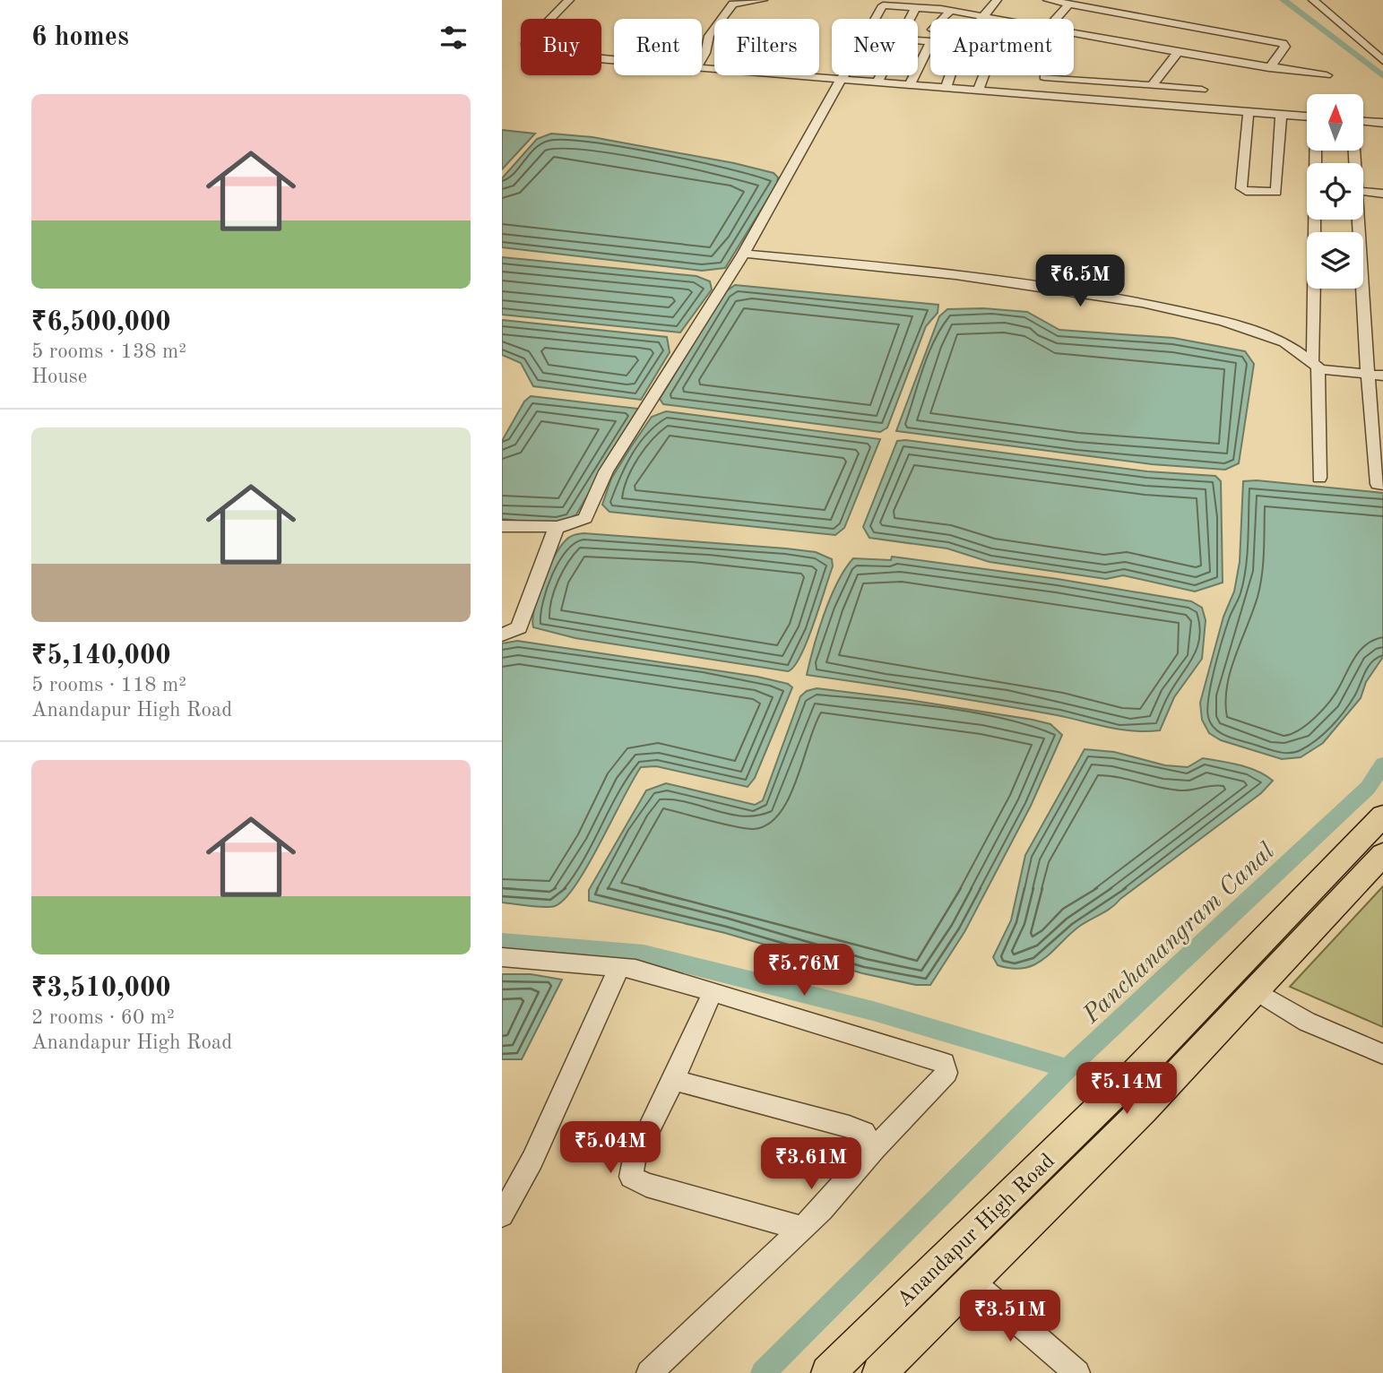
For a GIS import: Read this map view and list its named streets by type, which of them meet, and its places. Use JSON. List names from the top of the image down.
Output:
{
  "streets": {
    "main road": ["Anandapur High Road"]
  },
  "water": ["Panchanangram Canal"],
  "north": "top",
  "page": {
    "heading": "6 homes",
    "chip": [
      "Buy",
      "Rent",
      "Filters",
      "New",
      "Apartment"
    ],
    "list": [
      {
        "name": "₹6,500,000",
        "note": "5 rooms · 138 m² · House"
      },
      {
        "name": "₹5,140,000",
        "note": "5 rooms · 118 m² · Anandapur High Road"
      },
      {
        "name": "₹3,510,000",
        "note": "2 rooms · 60 m² · Anandapur High Road"
      }
    ],
    "price": [
      "₹6.5M",
      "₹5.76M",
      "₹5.14M",
      "₹5.04M",
      "₹3.61M",
      "₹3.51M"
    ]
  }
}
